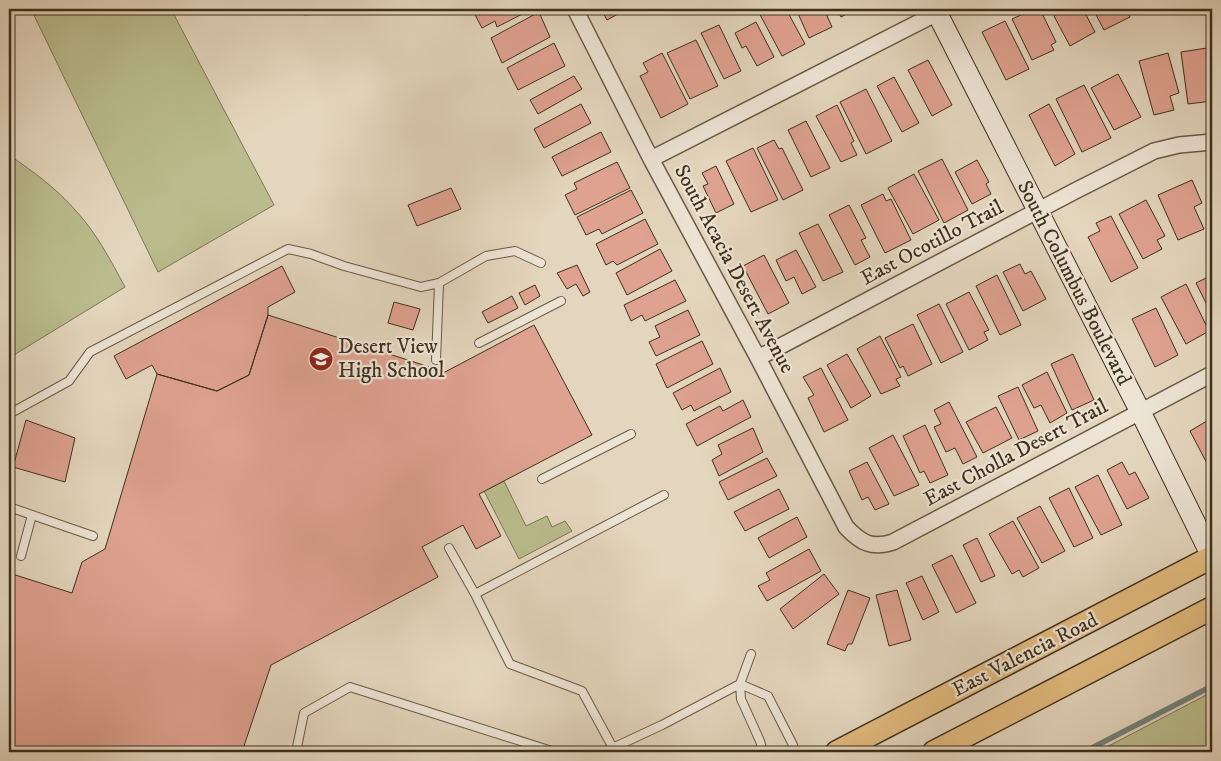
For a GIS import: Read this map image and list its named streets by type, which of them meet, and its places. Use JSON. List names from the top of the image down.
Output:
{
  "streets": {
    "main road": ["East Valencia Road"],
    "street": [
      "East Ocotillo Trail",
      "South Acacia Desert Avenue",
      "South Columbus Boulevard",
      "East Cholla Desert Trail"
    ]
  },
  "crossings": [
    ["East Ocotillo Trail", "South Acacia Desert Avenue"],
    ["East Ocotillo Trail", "South Columbus Boulevard"],
    ["South Acacia Desert Avenue", "East Cholla Desert Trail"],
    ["South Columbus Boulevard", "East Cholla Desert Trail"],
    ["South Columbus Boulevard", "East Valencia Road"]
  ],
  "places": {
    "school or university": ["Desert View High School"]
  }
}
